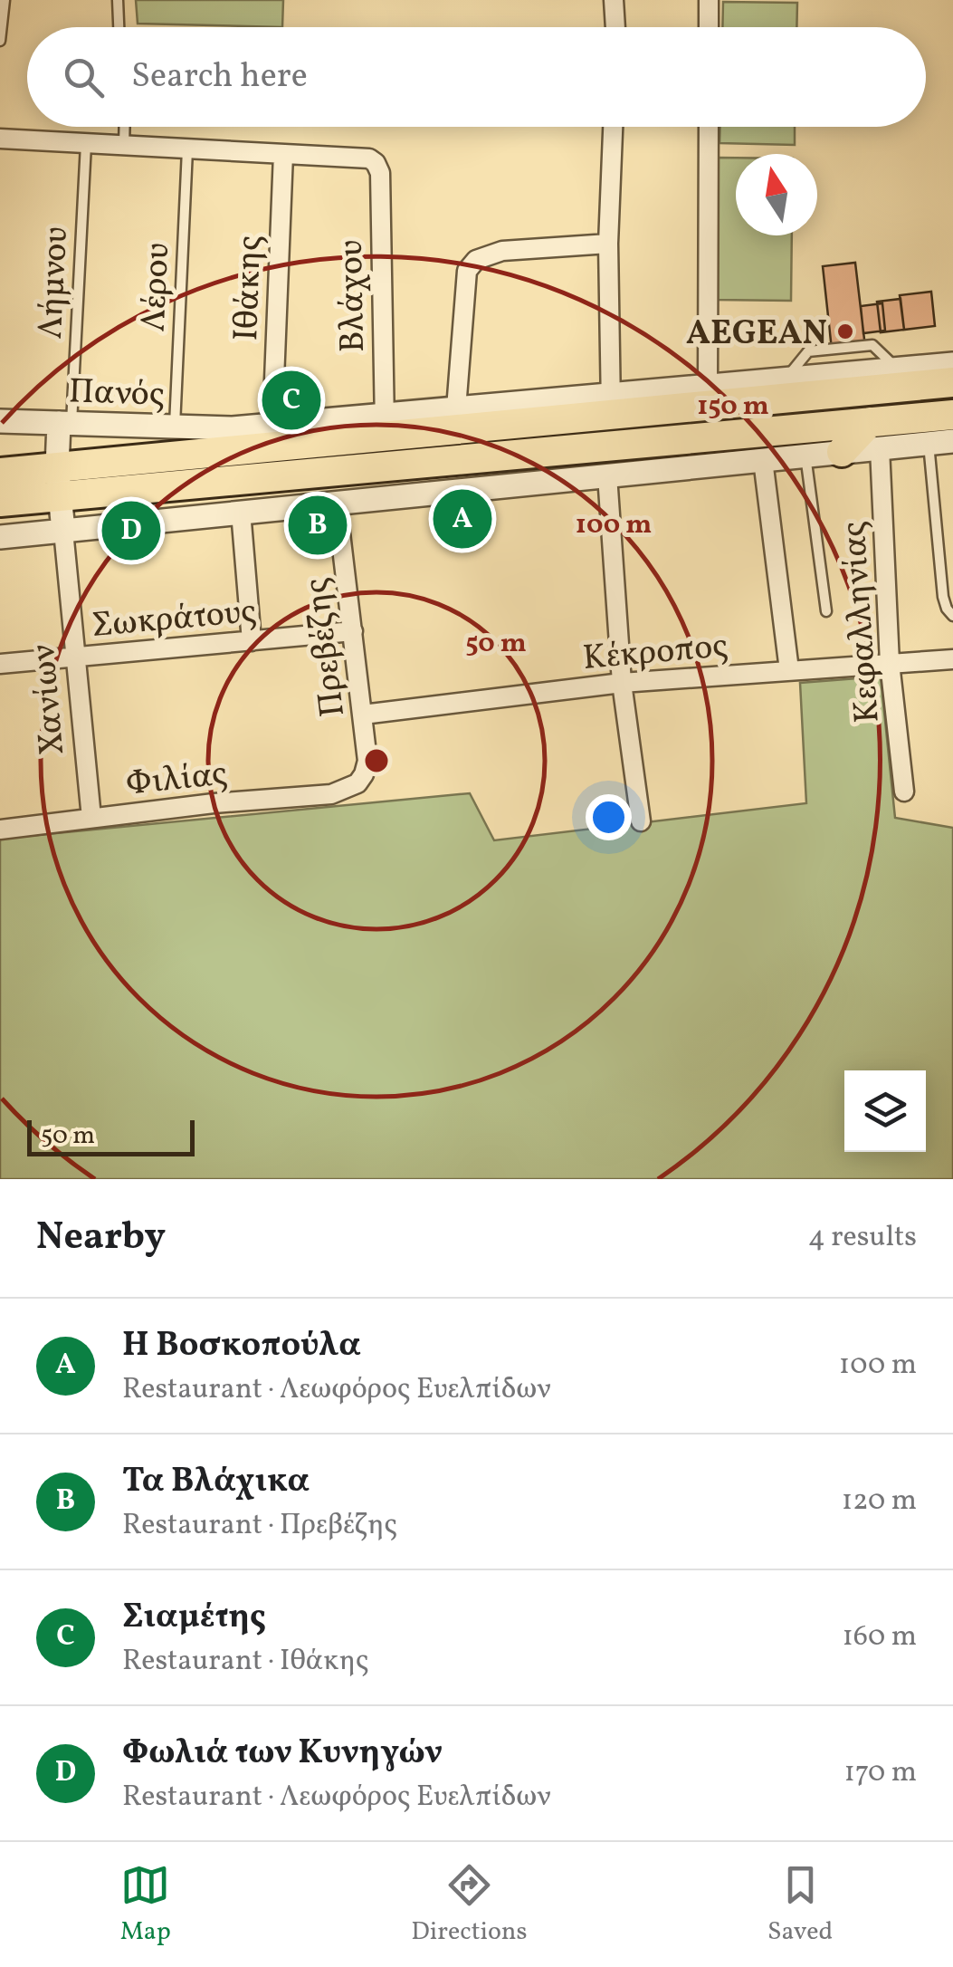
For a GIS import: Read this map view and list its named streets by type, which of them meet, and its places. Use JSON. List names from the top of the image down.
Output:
{
  "streets": {
    "street": [
      "Ιθάκης",
      "Βλάχου",
      "Πανός",
      "Σωκράτους",
      "Κεφαλληνίας",
      "Πρεβέζης",
      "Κέκροπος",
      "Χανίων",
      "Φιλίας"
    ],
    "lane": ["Λήμνου", "Λέρου"]
  },
  "crossings": [
    ["Λήμνου", "Πανός"],
    ["Λήμνου", "Χανίων"],
    ["Λέρου", "Πανός"],
    ["Ιθάκης", "Βλάχου"],
    ["Ιθάκης", "Πανός"],
    ["Βλάχου", "Πανός"],
    ["Πανός", "Χανίων"],
    ["Σωκράτους", "Πρεβέζης"],
    ["Σωκράτους", "Χανίων"],
    ["Κεφαλληνίας", "Κέκροπος"],
    ["Πρεβέζης", "Κέκροπος"],
    ["Πρεβέζης", "Φιλίας"],
    ["Χανίων", "Φιλίας"]
  ],
  "places": ["AEGEAN"],
  "scale_bar": "50 m",
  "north": "top",
  "page": {
    "search": "Search here",
    "pins": [
      "C",
      "A",
      "B",
      "D"
    ],
    "scale": "50 m",
    "heading": ["Nearby", "4 results"],
    "list": [
      {
        "mark": "A",
        "name": "Η Βοσκοπούλα",
        "note": "Restaurant · Λεωφόρος Ευελπίδων",
        "value": "100 m"
      },
      {
        "mark": "B",
        "name": "Τα Βλάχικα",
        "note": "Restaurant · Πρεβέζης",
        "value": "120 m"
      },
      {
        "mark": "C",
        "name": "Σιαμέτης",
        "note": "Restaurant · Ιθάκης",
        "value": "160 m"
      },
      {
        "mark": "D",
        "name": "Φωλιά των Κυνηγών",
        "note": "Restaurant · Λεωφόρος Ευελπίδων",
        "value": "170 m"
      }
    ],
    "nav": ["Map", "Directions", "Saved"]
  },
  "rings": ["150 m", "100 m", "50 m"]
}
